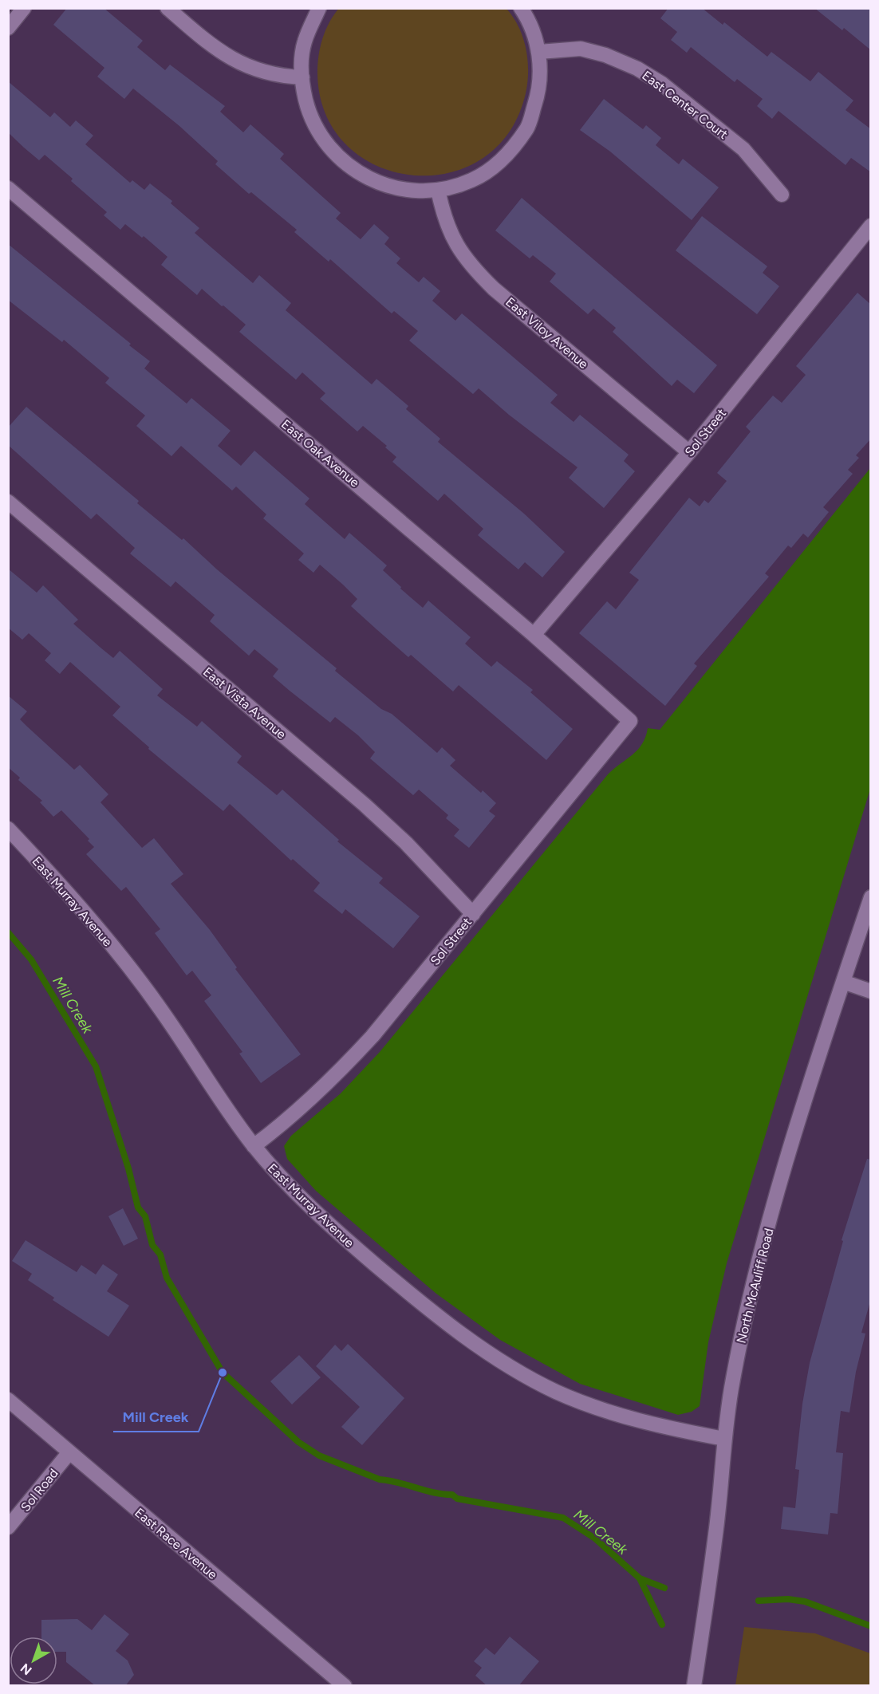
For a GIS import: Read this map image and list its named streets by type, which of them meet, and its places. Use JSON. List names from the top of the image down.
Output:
{
  "streets": {
    "street": [
      "East Center Court",
      "East Viloy Avenue",
      "Sol Street",
      "East Oak Avenue",
      "East Vista Avenue",
      "East Murray Avenue",
      "North McAuliff Road",
      "Sol Road",
      "East Race Avenue"
    ]
  },
  "crossings": [
    ["East Viloy Avenue", "Sol Street"],
    ["Sol Street", "East Oak Avenue"],
    ["Sol Street", "East Vista Avenue"],
    ["Sol Street", "East Murray Avenue"],
    ["East Murray Avenue", "North McAuliff Road"],
    ["Sol Road", "East Race Avenue"]
  ],
  "water": ["Mill Creek"],
  "places": ["Mill Creek"],
  "north": "bottom left"
}
